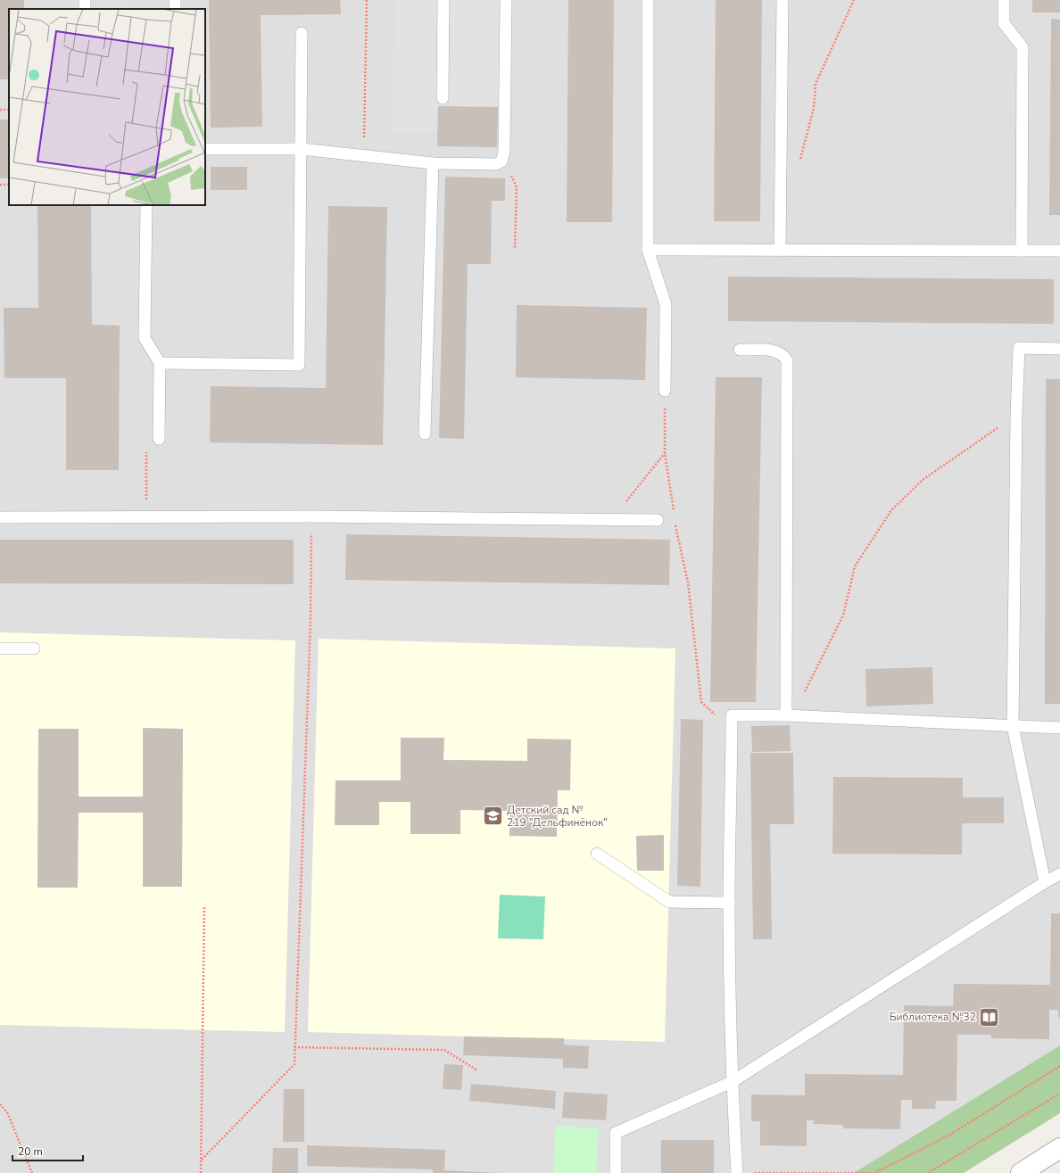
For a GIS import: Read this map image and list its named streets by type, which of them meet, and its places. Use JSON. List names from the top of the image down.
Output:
{
  "places": {
    "school or university": ["Детский сад № 219 \"Дельфинёнок\""],
    "library": ["Библиотека №32"]
  },
  "scale_bar": "20 m"
}
